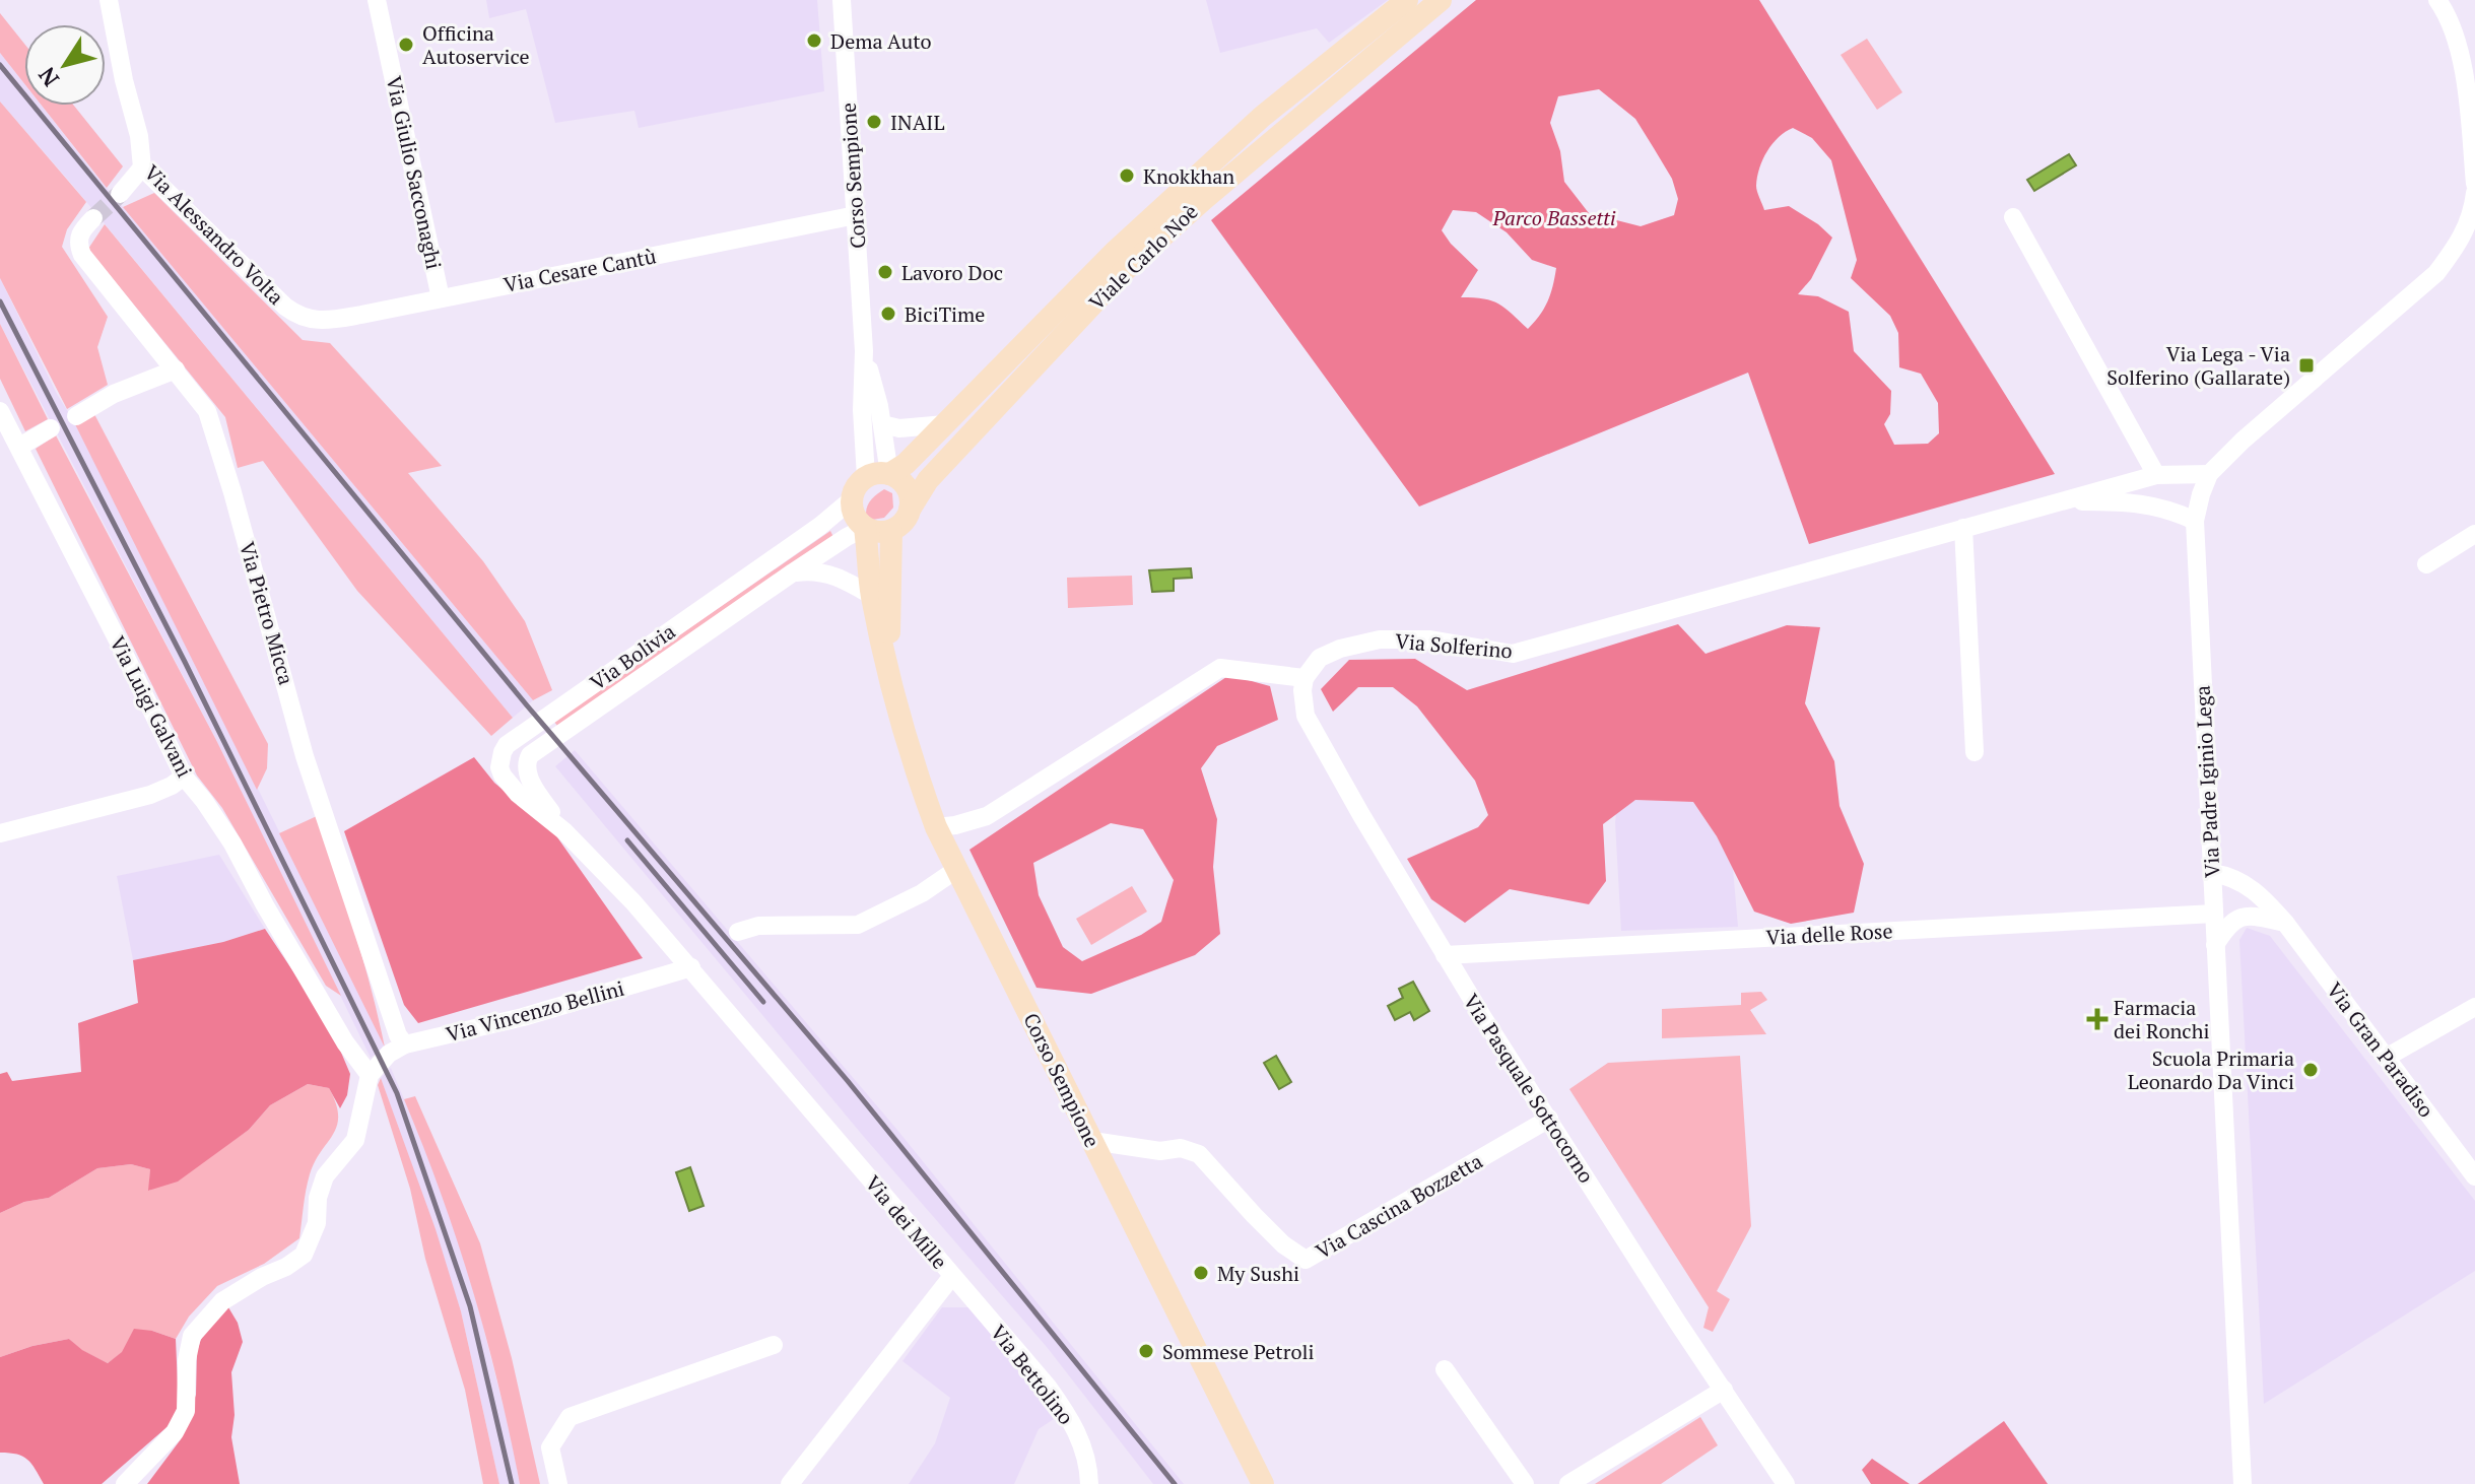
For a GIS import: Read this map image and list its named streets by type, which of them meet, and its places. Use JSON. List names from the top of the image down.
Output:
{
  "streets": {
    "main road": ["Corso Sempione", "Viale Carlo Noè"],
    "street": [
      "Via Giulio Sacconaghi",
      "Via Alessandro Volta",
      "Via Cesare Cantù",
      "Via Pietro Micca",
      "Via Solferino",
      "Via Bolivia",
      "Via Luigi Galvani",
      "Via Padre Iginio Lega",
      "Via delle Rose",
      "Via Vincenzo Bellini",
      "Via Gran Paradiso",
      "Via Pasquale Sottocorno",
      "Via Cascina Bozzetta",
      "Via dei Mille",
      "Via Bettolino"
    ]
  },
  "crossings": [
    ["Via Giulio Sacconaghi", "Via Cesare Cantù"],
    ["Corso Sempione", "Viale Carlo Noè"],
    ["Corso Sempione", "Via Cesare Cantù"],
    ["Corso Sempione", "Via Bolivia"],
    ["Corso Sempione", "Via Cascina Bozzetta"],
    ["Via Alessandro Volta", "Via Cesare Cantù"],
    ["Viale Carlo Noè", "Via Bolivia"],
    ["Via Pietro Micca", "Via Vincenzo Bellini"],
    ["Via Solferino", "Via Padre Iginio Lega"],
    ["Via Solferino", "Via Pasquale Sottocorno"],
    ["Via Bolivia", "Via Vincenzo Bellini"],
    ["Via Bolivia", "Via dei Mille"],
    ["Via Luigi Galvani", "Via Vincenzo Bellini"],
    ["Via Padre Iginio Lega", "Via delle Rose"],
    ["Via Padre Iginio Lega", "Via Gran Paradiso"],
    ["Via delle Rose", "Via Pasquale Sottocorno"],
    ["Via Vincenzo Bellini", "Via dei Mille"],
    ["Via Pasquale Sottocorno", "Via Cascina Bozzetta"],
    ["Via dei Mille", "Via Bettolino"]
  ],
  "parks": ["Parco Bassetti"],
  "places": {
    "other": [
      "Dema Auto",
      "Officina Autoservice",
      "INAIL",
      "Knokkhan",
      "Lavoro Doc",
      "BiciTime",
      "Scuola Primaria Leonardo Da Vinci",
      "My Sushi",
      "Sommese Petroli"
    ],
    "transit": ["Via Lega - Via Solferino (Gallarate)"],
    "health": ["Farmacia dei Ronchi"]
  },
  "north": "bottom left"
}
